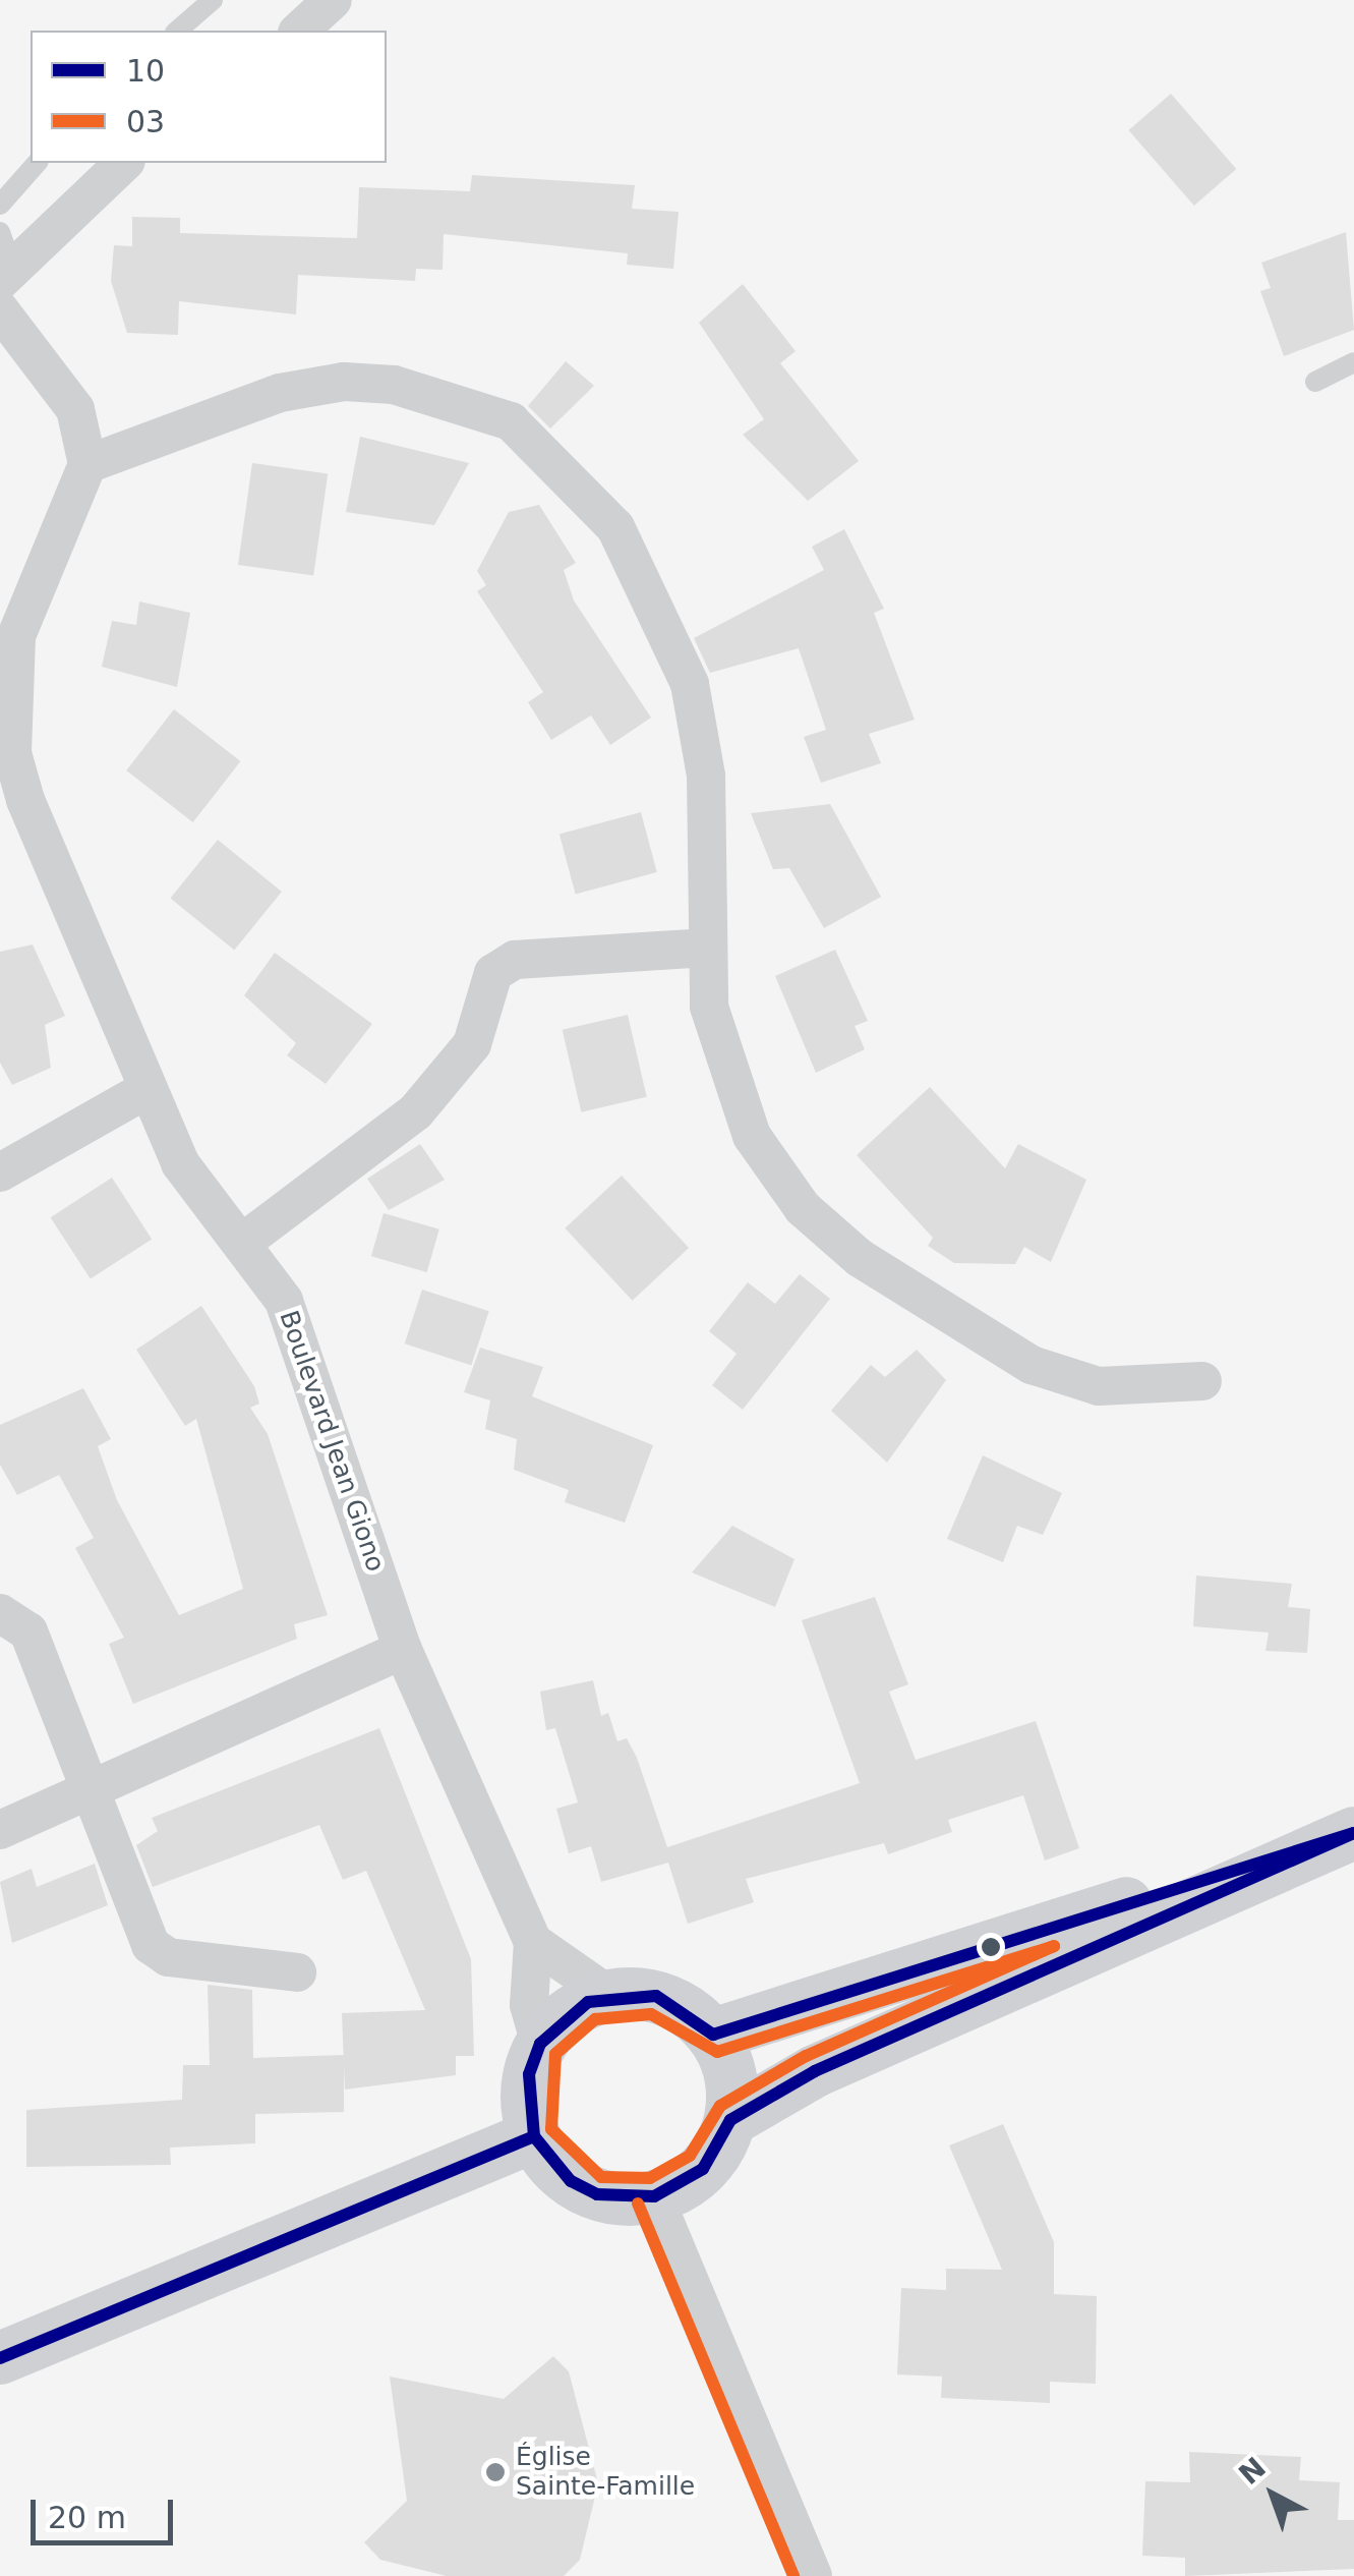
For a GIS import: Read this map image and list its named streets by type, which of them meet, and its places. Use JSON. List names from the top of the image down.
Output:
{
  "streets": {
    "street": ["Boulevard Jean Giono"]
  },
  "places": ["Église Sainte-Famille"],
  "lines": ["transit line 10", "transit line 03"],
  "legend": ["10", "03"],
  "scale_bar": "20 m",
  "north": "top left"
}
